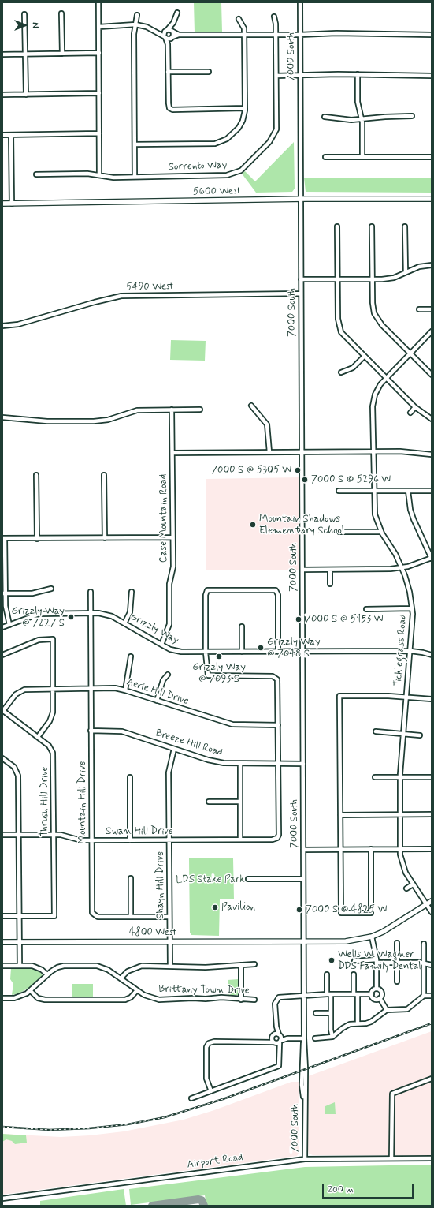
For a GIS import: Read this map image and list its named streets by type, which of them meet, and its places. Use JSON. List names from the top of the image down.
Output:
{
  "streets": {
    "main road": ["5600 West", "4800 West"],
    "street": [
      "7000 South",
      "Sorrento Way",
      "5490 West",
      "Case Mountain Road",
      "Grizzly Way",
      "Ticklegrass Road",
      "Aerie Hill Drive",
      "Breeze Hill Road",
      "Thrush Hill Drive",
      "Mountain Hill Drive",
      "Swan Hill Drive",
      "Shayn Hill Drive",
      "Brittany Town Drive",
      "Airport Road"
    ]
  },
  "crossings": [
    ["7000 South", "5600 West"],
    ["7000 South", "5490 West"],
    ["7000 South", "Grizzly Way"],
    ["7000 South", "Breeze Hill Road"],
    ["7000 South", "4800 West"],
    ["7000 South", "Airport Road"],
    ["Case Mountain Road", "Grizzly Way"],
    ["Grizzly Way", "Ticklegrass Road"],
    ["Grizzly Way", "Mountain Hill Drive"],
    ["Ticklegrass Road", "4800 West"],
    ["Aerie Hill Drive", "Thrush Hill Drive"],
    ["Aerie Hill Drive", "Mountain Hill Drive"],
    ["Breeze Hill Road", "Mountain Hill Drive"],
    ["Breeze Hill Road", "Swan Hill Drive"],
    ["Breeze Hill Road", "Shayn Hill Drive"],
    ["Thrush Hill Drive", "Swan Hill Drive"],
    ["Mountain Hill Drive", "Swan Hill Drive"],
    ["Mountain Hill Drive", "Shayn Hill Drive"],
    ["Swan Hill Drive", "Shayn Hill Drive"],
    ["Shayn Hill Drive", "4800 West"]
  ],
  "parks": ["LDS Stake Park"],
  "places": [
    "7000 S @ 5305 W",
    "7000 S @ 5296 W",
    "Mountain Shadows Elementary School",
    "Grizzly Way @ 7227 S",
    "7000 S @ 5153 W",
    "Grizzly Way @ 7048 S",
    "Grizzly Way @ 7093 S",
    "Pavilion",
    "7000 S @ 4825 W",
    "Wells W. Wagner DDS Family Dental"
  ],
  "scale_bar": "200 m",
  "north": "right"
}
